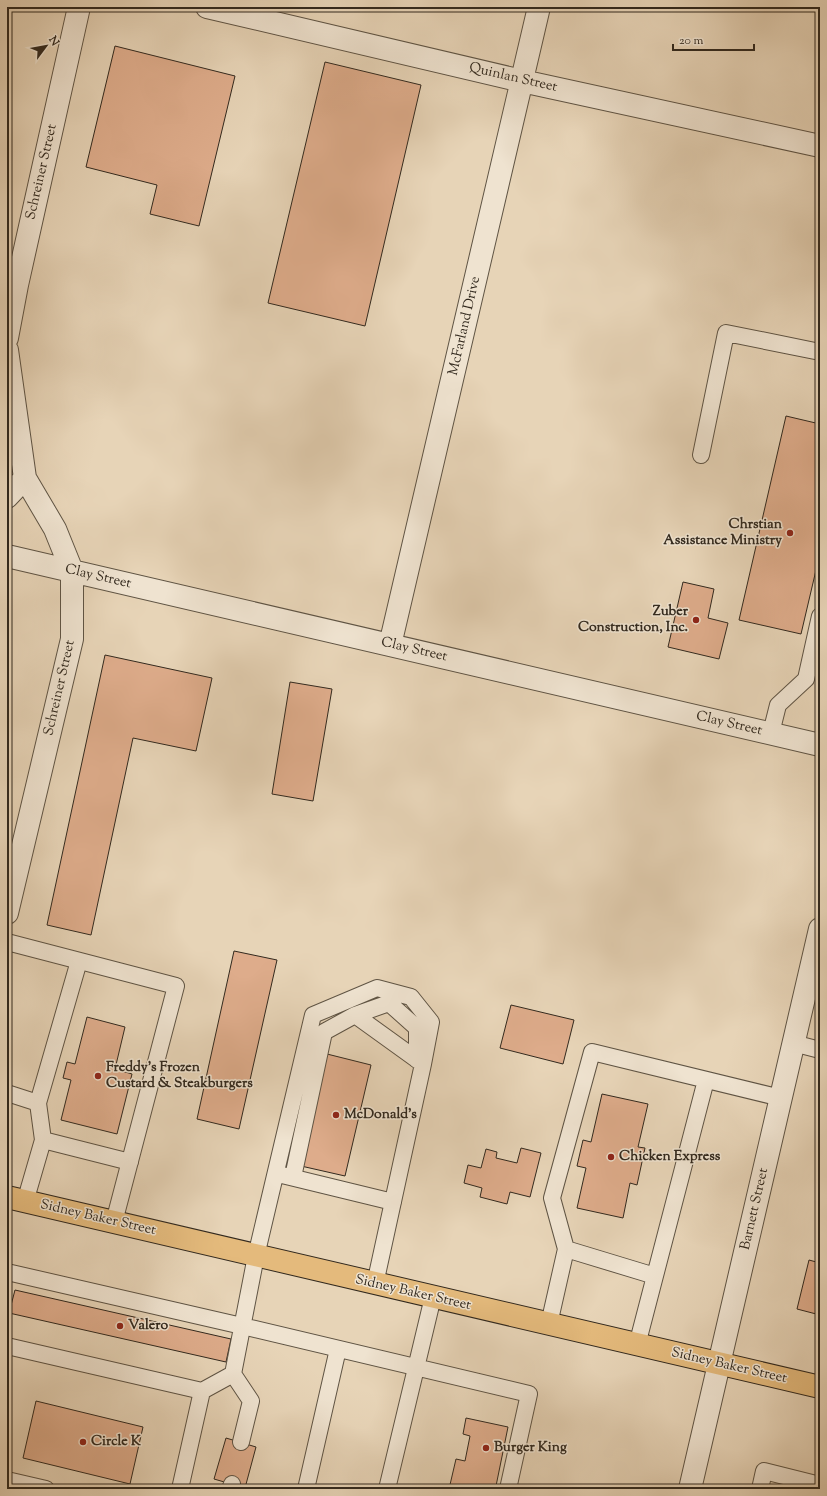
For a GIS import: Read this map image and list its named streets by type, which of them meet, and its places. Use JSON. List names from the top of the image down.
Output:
{
  "streets": {
    "main road": ["Sidney Baker Street"],
    "street": [
      "Quinlan Street",
      "Schreiner Street",
      "McFarland Drive",
      "Clay Street",
      "Barnett Street"
    ]
  },
  "crossings": [
    ["Quinlan Street", "McFarland Drive"],
    ["Schreiner Street", "Clay Street"],
    ["McFarland Drive", "Clay Street"],
    ["Barnett Street", "Sidney Baker Street"]
  ],
  "places": [
    "Chrstian Assistance Ministry",
    "Zuber Construction, Inc.",
    "Freddy's Frozen Custard & Steakburgers",
    "McDonald's",
    "Chicken Express",
    "Valero",
    "Circle K",
    "Burger King"
  ],
  "scale_bar": "20 m",
  "north": "top right"
}
